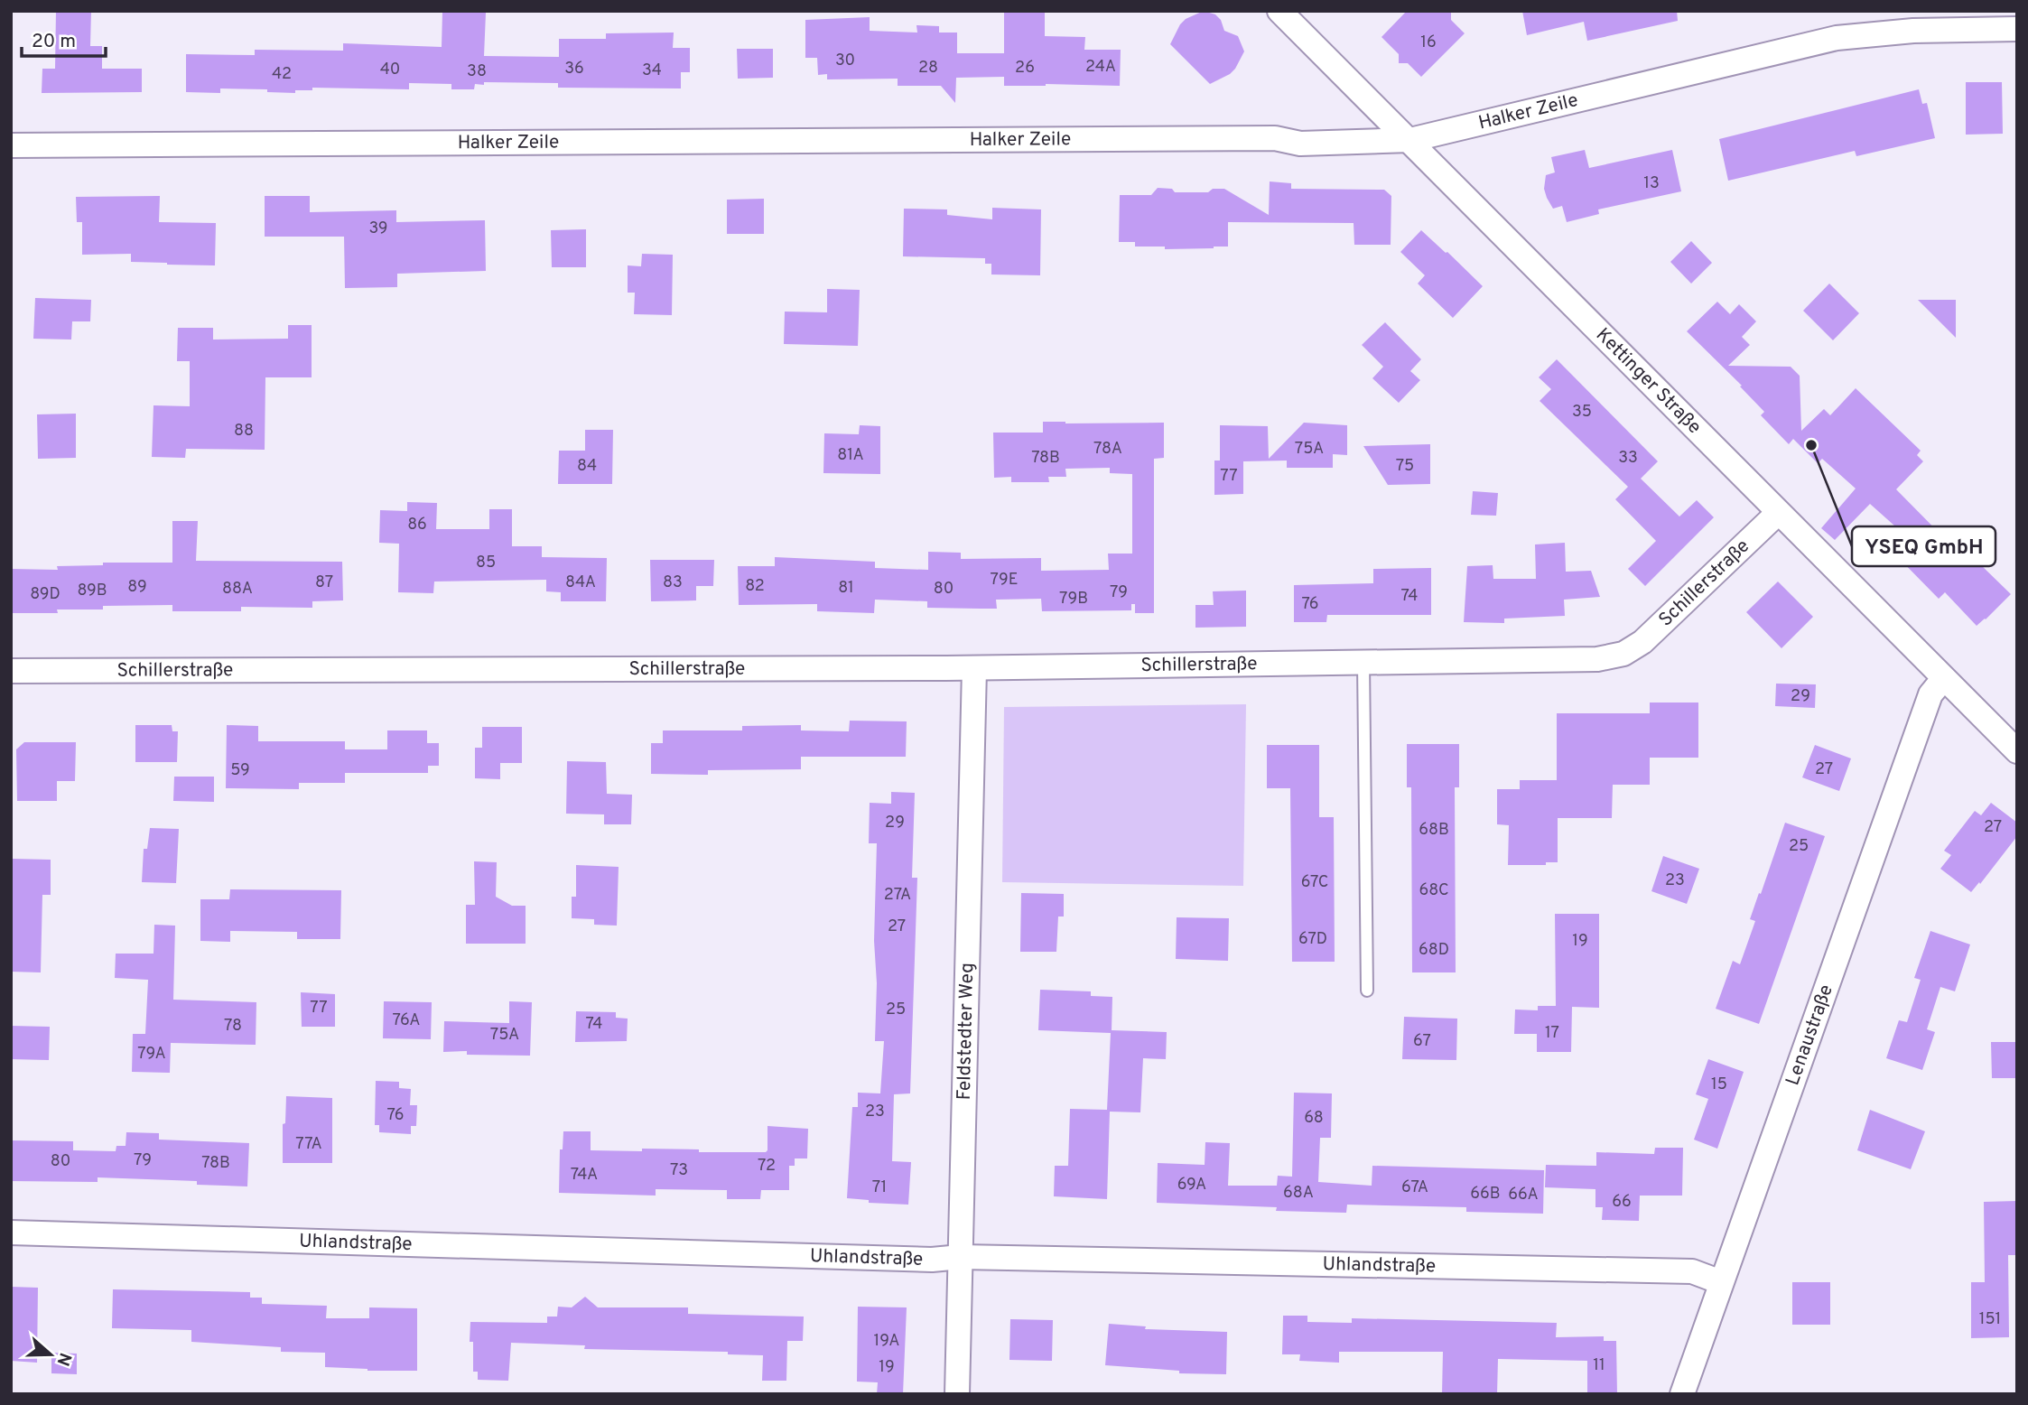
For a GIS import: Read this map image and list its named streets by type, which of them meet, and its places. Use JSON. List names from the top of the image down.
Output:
{
  "streets": {
    "street": [
      "Halker Zeile",
      "Kettinger Straße",
      "Schillerstraße",
      "Feldstedter Weg",
      "Lenaustraße",
      "Uhlandstraße"
    ]
  },
  "crossings": [
    ["Halker Zeile", "Kettinger Straße"],
    ["Kettinger Straße", "Schillerstraße"],
    ["Kettinger Straße", "Lenaustraße"],
    ["Schillerstraße", "Feldstedter Weg"],
    ["Feldstedter Weg", "Uhlandstraße"],
    ["Lenaustraße", "Uhlandstraße"]
  ],
  "places": ["YSEQ GmbH"],
  "house_numbers": [
    "16",
    "30",
    "24A",
    "28",
    "26",
    "36",
    "40",
    "34",
    "38",
    "42",
    "13",
    "39",
    "35",
    "88",
    "78A",
    "75A",
    "81A",
    "78B",
    "33",
    "84",
    "75",
    "77",
    "86",
    "85",
    "79E",
    "87",
    "84A",
    "83",
    "82",
    "89",
    "81",
    "88A",
    "80",
    "89B",
    "79",
    "89D",
    "74",
    "79B",
    "76",
    "29",
    "27",
    "59",
    "29",
    "27",
    "68B",
    "25",
    "23",
    "67C",
    "68C",
    "27A",
    "27",
    "67D",
    "19",
    "68D",
    "77",
    "25",
    "76A",
    "74",
    "78",
    "17",
    "75A",
    "67",
    "79A",
    "15",
    "23",
    "76",
    "68",
    "77A",
    "79",
    "80",
    "78B",
    "72",
    "73",
    "74A",
    "69A",
    "71",
    "67A",
    "68A",
    "66B",
    "66A",
    "66",
    "151",
    "19A",
    "11",
    "19"
  ],
  "scale_bar": "20 m",
  "north": "right"
}
